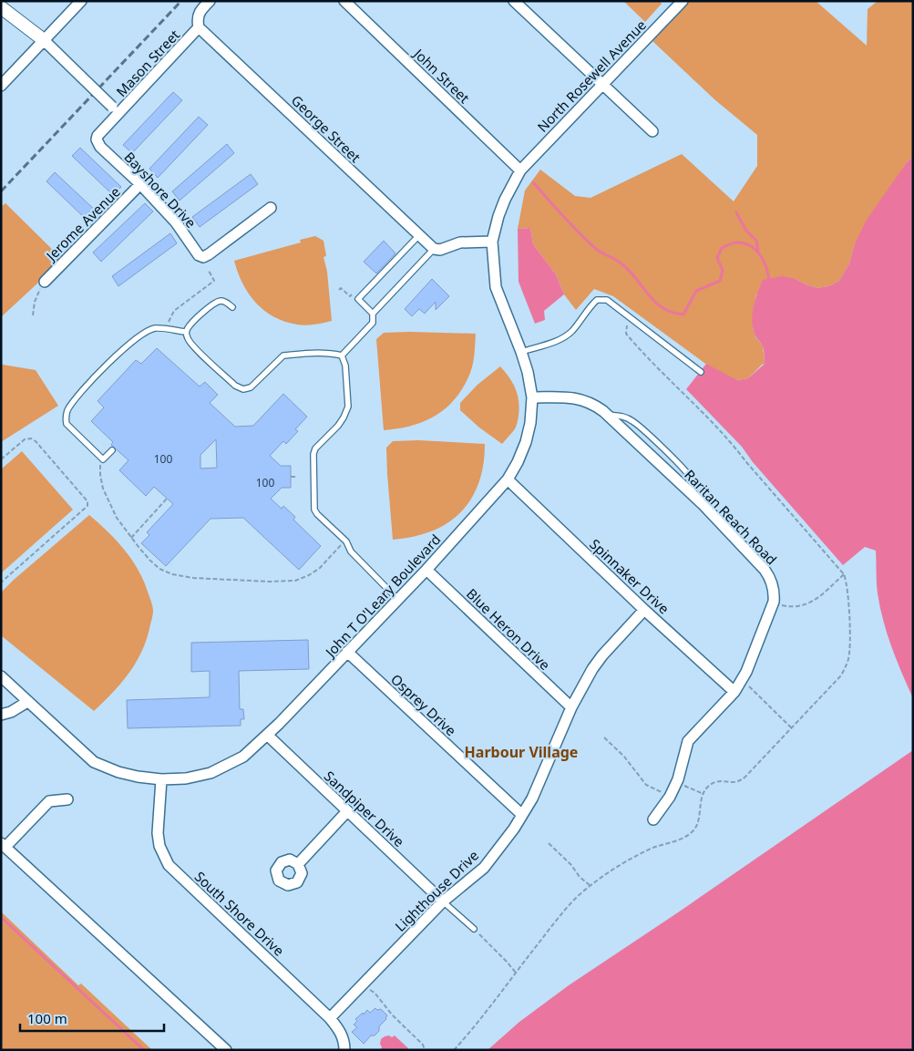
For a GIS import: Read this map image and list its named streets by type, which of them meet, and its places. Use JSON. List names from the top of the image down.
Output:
{
  "streets": {
    "street": [
      "Mason Street",
      "John Street",
      "North Rosewell Avenue",
      "George Street",
      "Bayshore Drive",
      "Jerome Avenue",
      "Raritan Reach Road",
      "Spinnaker Drive",
      "John T O'Leary Boulevard",
      "Blue Heron Drive",
      "Osprey Drive",
      "Sandpiper Drive",
      "Lighthouse Drive",
      "South Shore Drive"
    ]
  },
  "crossings": [
    ["Mason Street", "George Street"],
    ["Mason Street", "Bayshore Drive"],
    ["John Street", "North Rosewell Avenue"],
    ["John Street", "John T O'Leary Boulevard"],
    ["North Rosewell Avenue", "John T O'Leary Boulevard"],
    ["Bayshore Drive", "Jerome Avenue"],
    ["Raritan Reach Road", "Spinnaker Drive"],
    ["Raritan Reach Road", "John T O'Leary Boulevard"],
    ["Spinnaker Drive", "John T O'Leary Boulevard"],
    ["Spinnaker Drive", "Lighthouse Drive"],
    ["John T O'Leary Boulevard", "Blue Heron Drive"],
    ["John T O'Leary Boulevard", "Osprey Drive"],
    ["John T O'Leary Boulevard", "Sandpiper Drive"],
    ["John T O'Leary Boulevard", "South Shore Drive"],
    ["Blue Heron Drive", "Lighthouse Drive"],
    ["Osprey Drive", "Lighthouse Drive"],
    ["Sandpiper Drive", "Lighthouse Drive"],
    ["Lighthouse Drive", "South Shore Drive"]
  ],
  "districts": ["Harbour Village"],
  "house_numbers": ["100", "100"],
  "scale_bar": "100 m"
}
